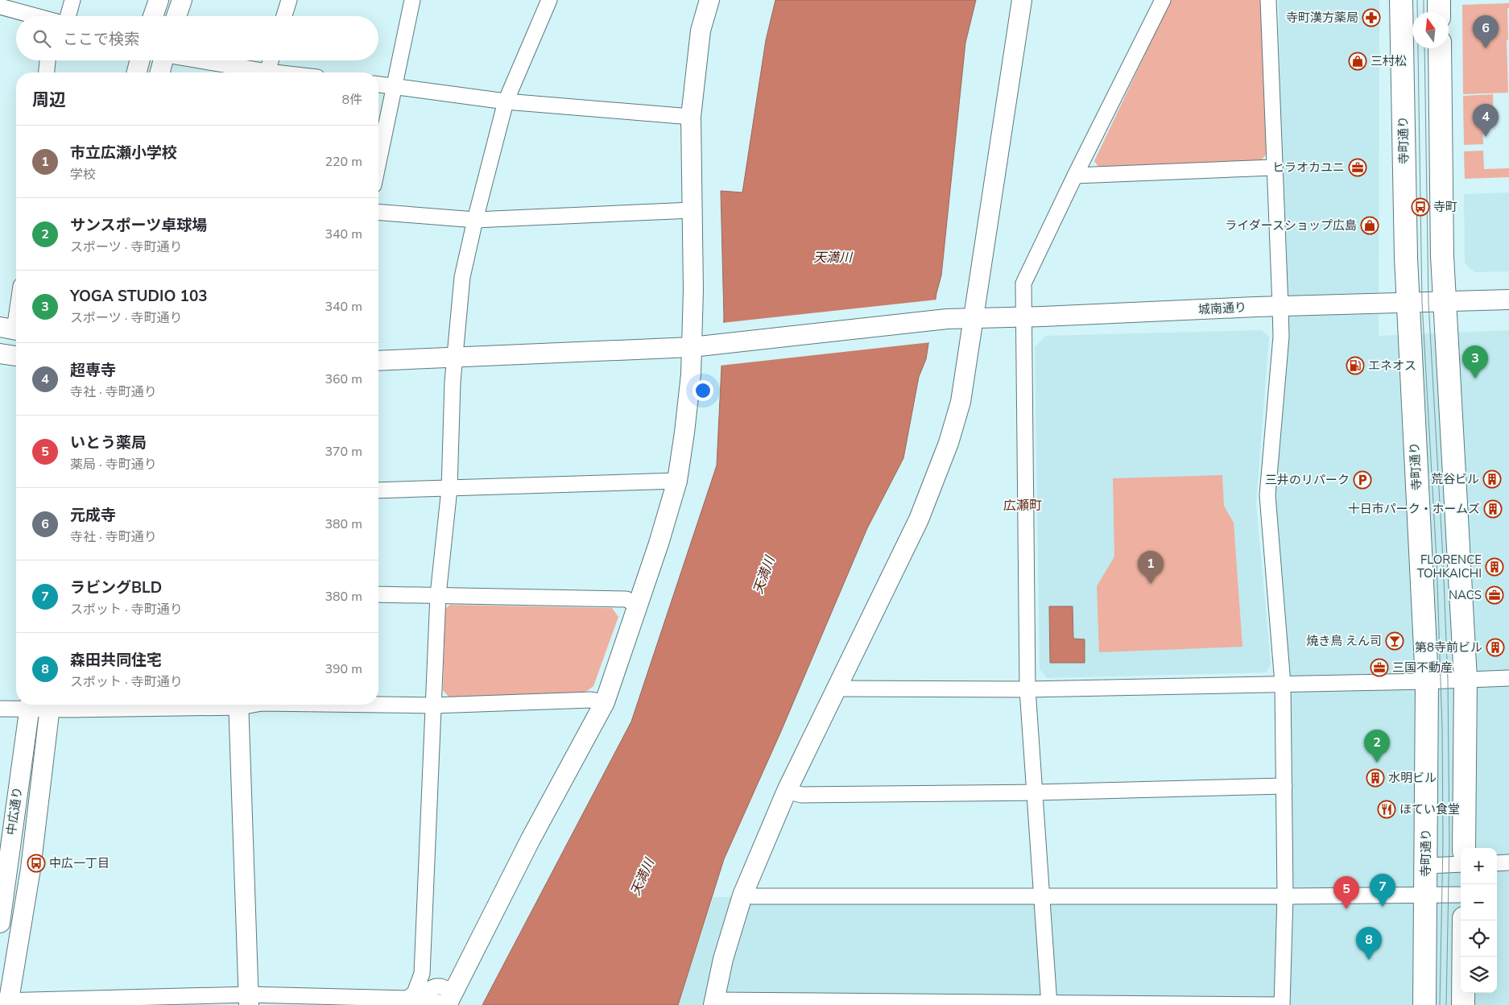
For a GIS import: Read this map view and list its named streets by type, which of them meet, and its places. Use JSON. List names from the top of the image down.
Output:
{
  "streets": {
    "highway": ["寺町通り"],
    "street": ["城南通り", "中広通り"]
  },
  "crossings": [
    ["寺町通り", "城南通り"]
  ],
  "districts": ["広瀬町"],
  "water": ["天満川"],
  "places": {
    "pharmacy": ["寺町漢方薬局"],
    "shop": ["三村松", "ライダースショップ広島"],
    "office": ["ヒラオカユニ", "NACS", "三国不動産"],
    "bus stop": ["寺町", "中広一丁目"],
    "fuel station": ["エネオス"],
    "building": [
      "荒谷ビル",
      "十日市パーク・ホームズ",
      "FLORENCE TOHKAICHI",
      "第8寺前ビル",
      "水明ビル"
    ],
    "parking": ["三井のリパーク"],
    "bar": ["焼き鳥 えん司"],
    "restaurant": ["ほてい食堂"]
  },
  "north": "top",
  "page": {
    "pins": [
      "6",
      "4",
      "3",
      "1",
      "2",
      "7",
      "5",
      "8"
    ],
    "search": "ここで検索",
    "heading": ["周辺", "8件"],
    "list": [
      {
        "mark": "1",
        "name": "市立広瀬小学校",
        "note": "学校",
        "value": "220 m"
      },
      {
        "mark": "2",
        "name": "サンスポーツ卓球場",
        "note": "スポーツ · 寺町通り",
        "value": "340 m"
      },
      {
        "mark": "3",
        "name": "YOGA STUDIO 103",
        "note": "スポーツ · 寺町通り",
        "value": "340 m"
      },
      {
        "mark": "4",
        "name": "超専寺",
        "note": "寺社 · 寺町通り",
        "value": "360 m"
      },
      {
        "mark": "5",
        "name": "いとう薬局",
        "note": "薬局 · 寺町通り",
        "value": "370 m"
      },
      {
        "mark": "6",
        "name": "元成寺",
        "note": "寺社 · 寺町通り",
        "value": "380 m"
      },
      {
        "mark": "7",
        "name": "ラビングBLD",
        "note": "スポット · 寺町通り",
        "value": "380 m"
      },
      {
        "mark": "8",
        "name": "森田共同住宅",
        "note": "スポット · 寺町通り",
        "value": "390 m"
      }
    ],
    "map_buttons": ["+", "−"]
  }
}
